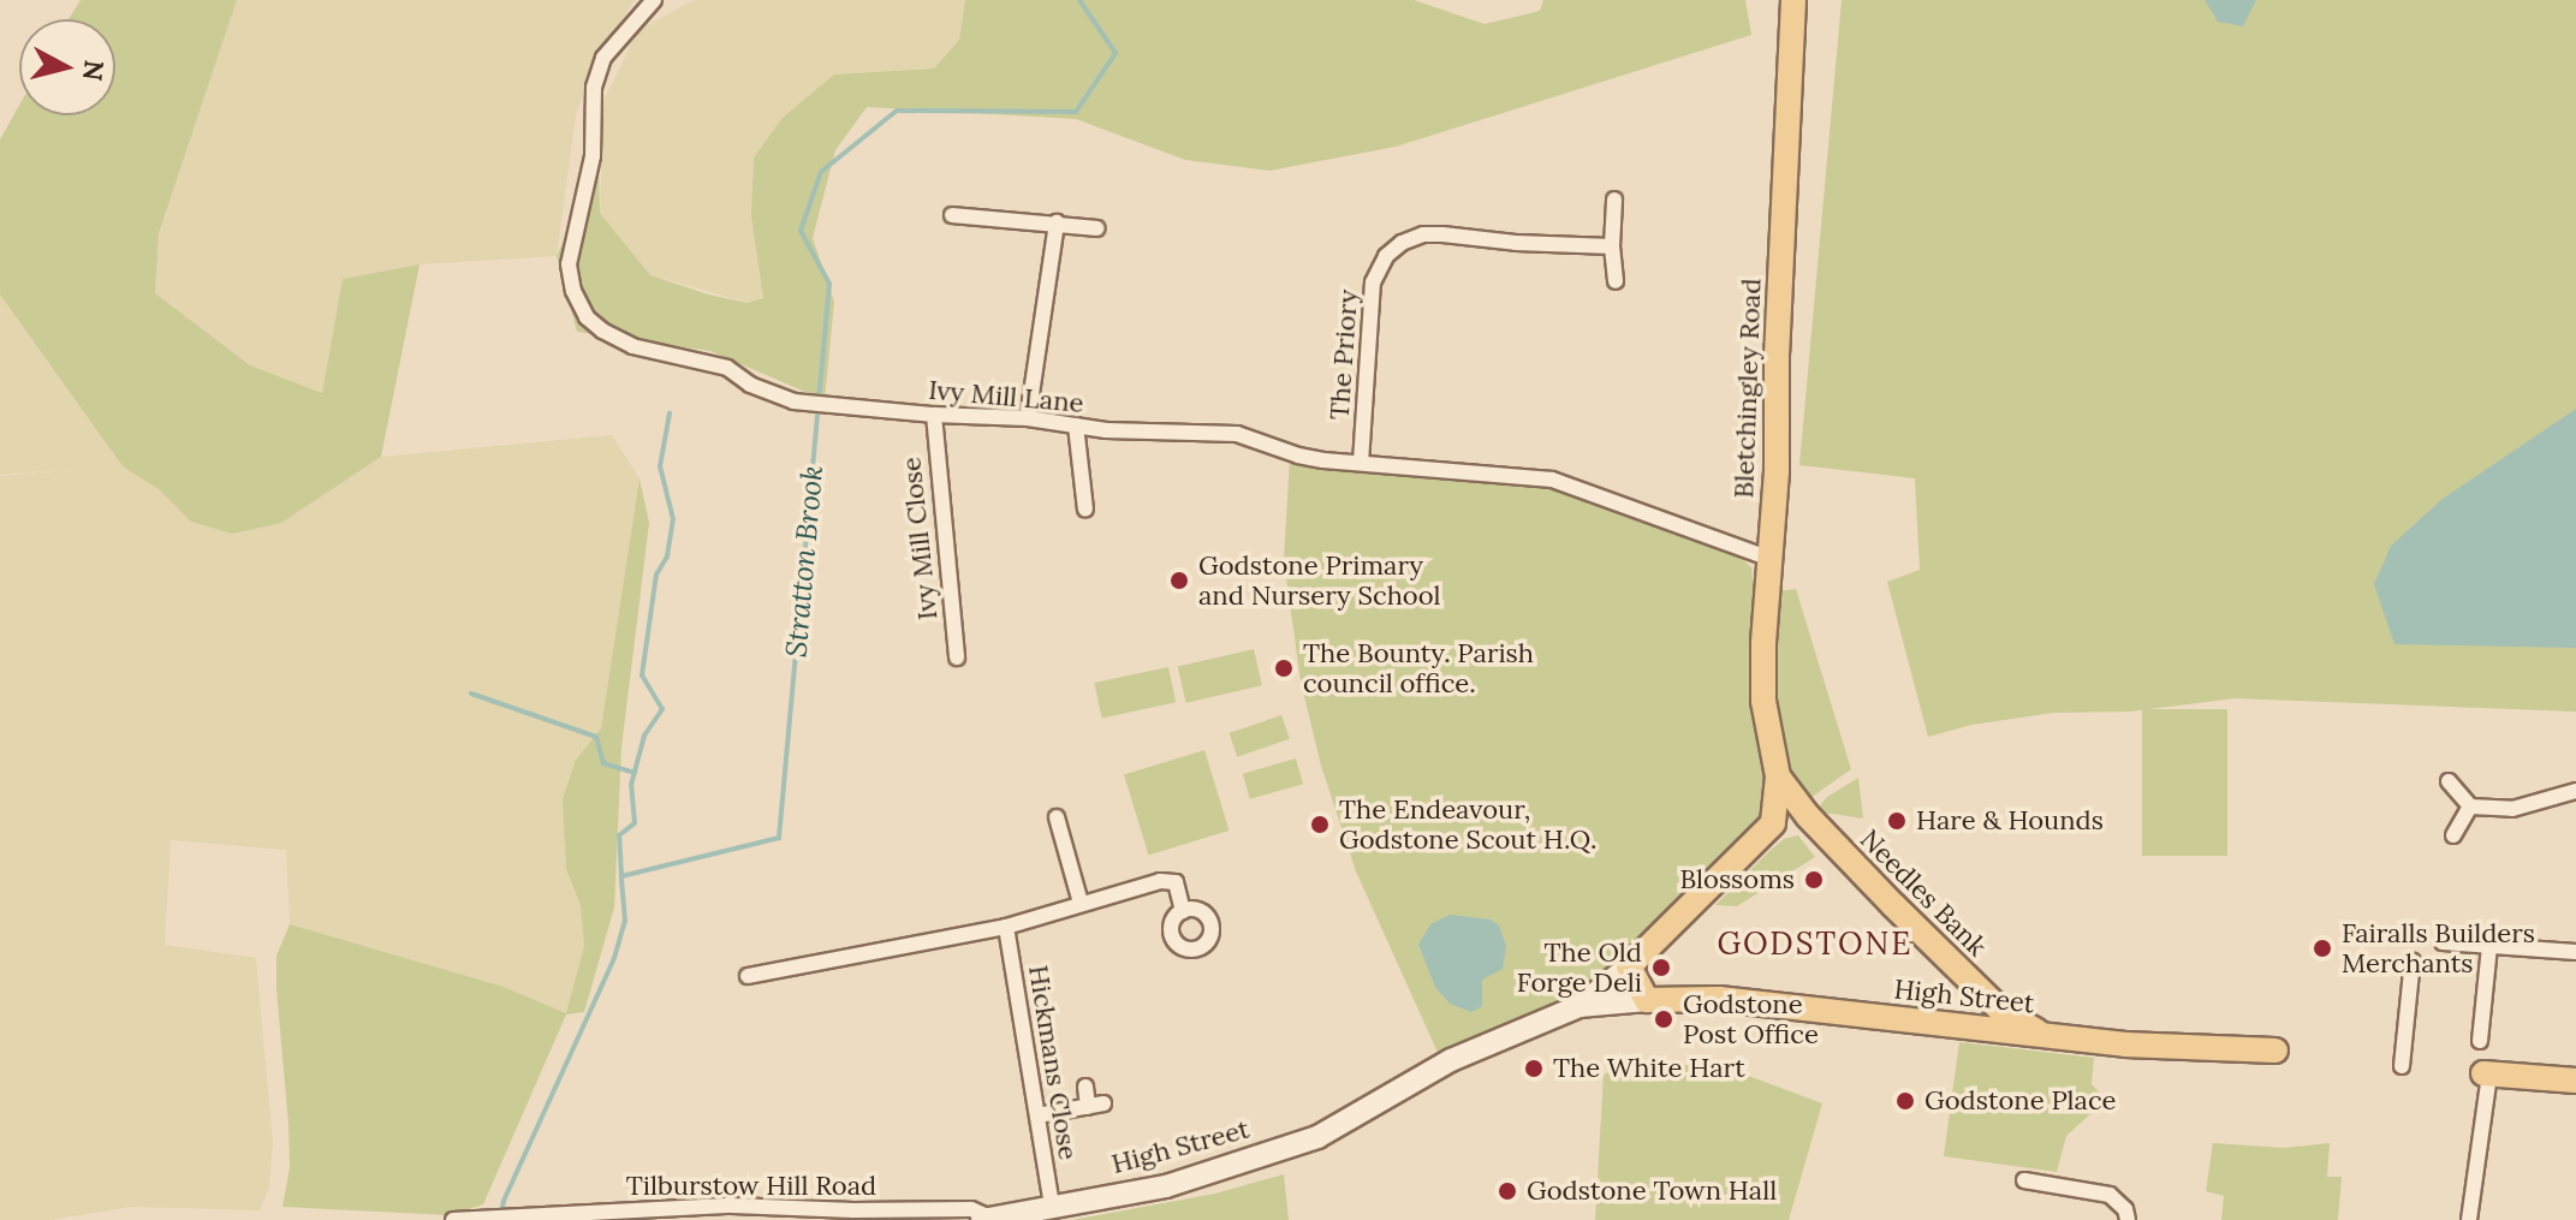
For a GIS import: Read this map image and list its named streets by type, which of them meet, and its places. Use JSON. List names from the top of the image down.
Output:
{
  "streets": {
    "main road": ["Bletchingley Road", "Needles Bank", "High Street"],
    "street": [
      "The Priory",
      "Ivy Mill Lane",
      "Ivy Mill Close",
      "Hickmans Close",
      "Tilburstow Hill Road"
    ]
  },
  "crossings": [
    ["The Priory", "Ivy Mill Lane"],
    ["Bletchingley Road", "Ivy Mill Lane"],
    ["Bletchingley Road", "Needles Bank"],
    ["Ivy Mill Lane", "Ivy Mill Close"],
    ["Needles Bank", "High Street"],
    ["High Street", "Hickmans Close"],
    ["High Street", "Tilburstow Hill Road"]
  ],
  "districts": ["GODSTONE"],
  "water": ["Stratton Brook"],
  "places": [
    "Godstone Primary and Nursery School",
    "The Bounty. Parish council office.",
    "Hare & Hounds",
    "The Endeavour, Godstone Scout H.Q.",
    "Blossoms",
    "Fairalls Builders Merchants",
    "The Old Forge Deli",
    "Godstone Post Office",
    "The White Hart",
    "Godstone Place",
    "Godstone Town Hall"
  ],
  "north": "right"
}
